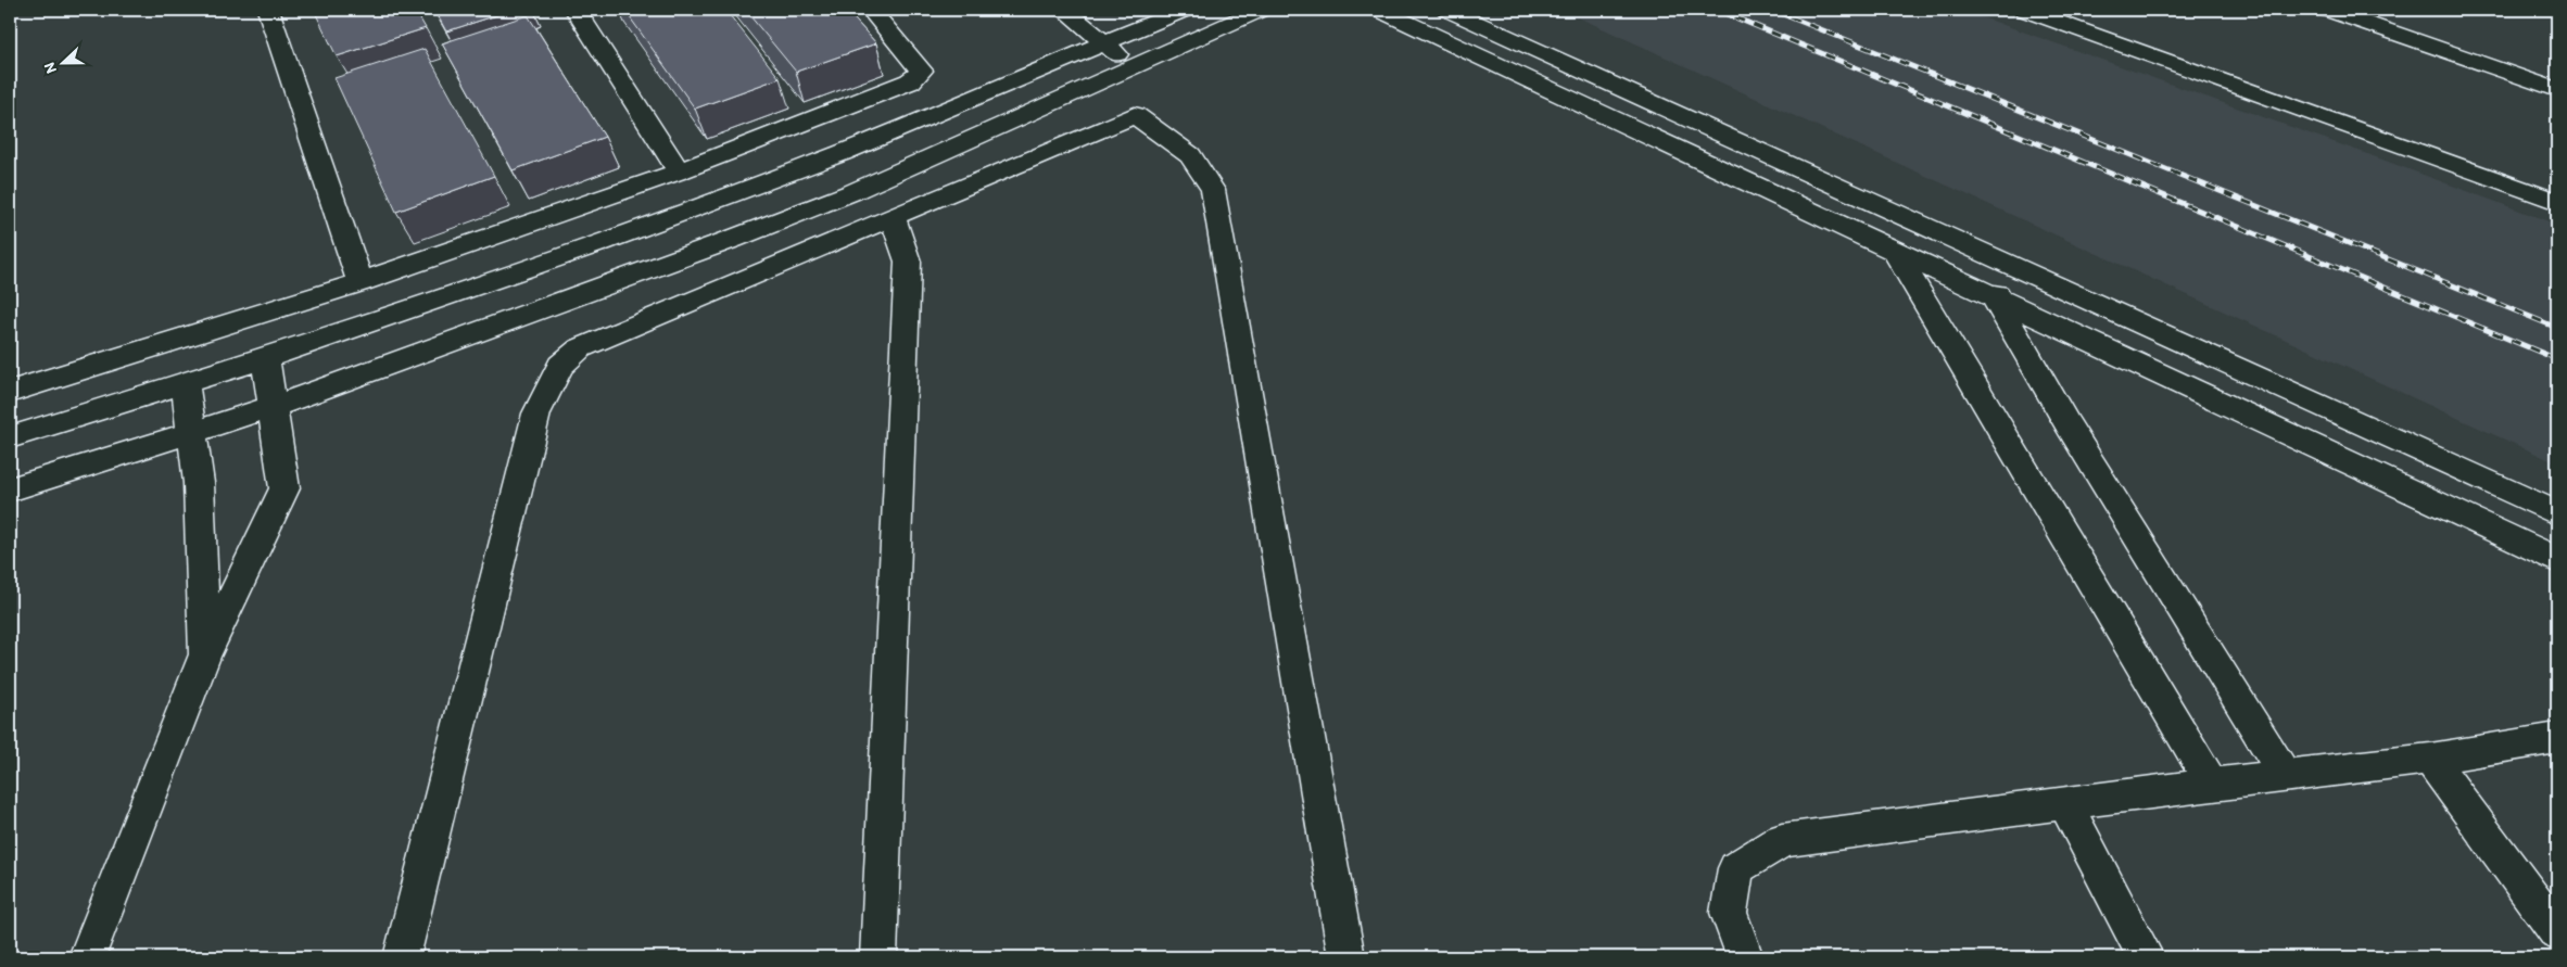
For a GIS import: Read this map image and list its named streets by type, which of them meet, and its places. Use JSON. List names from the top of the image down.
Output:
{
  "north": "left"
}
